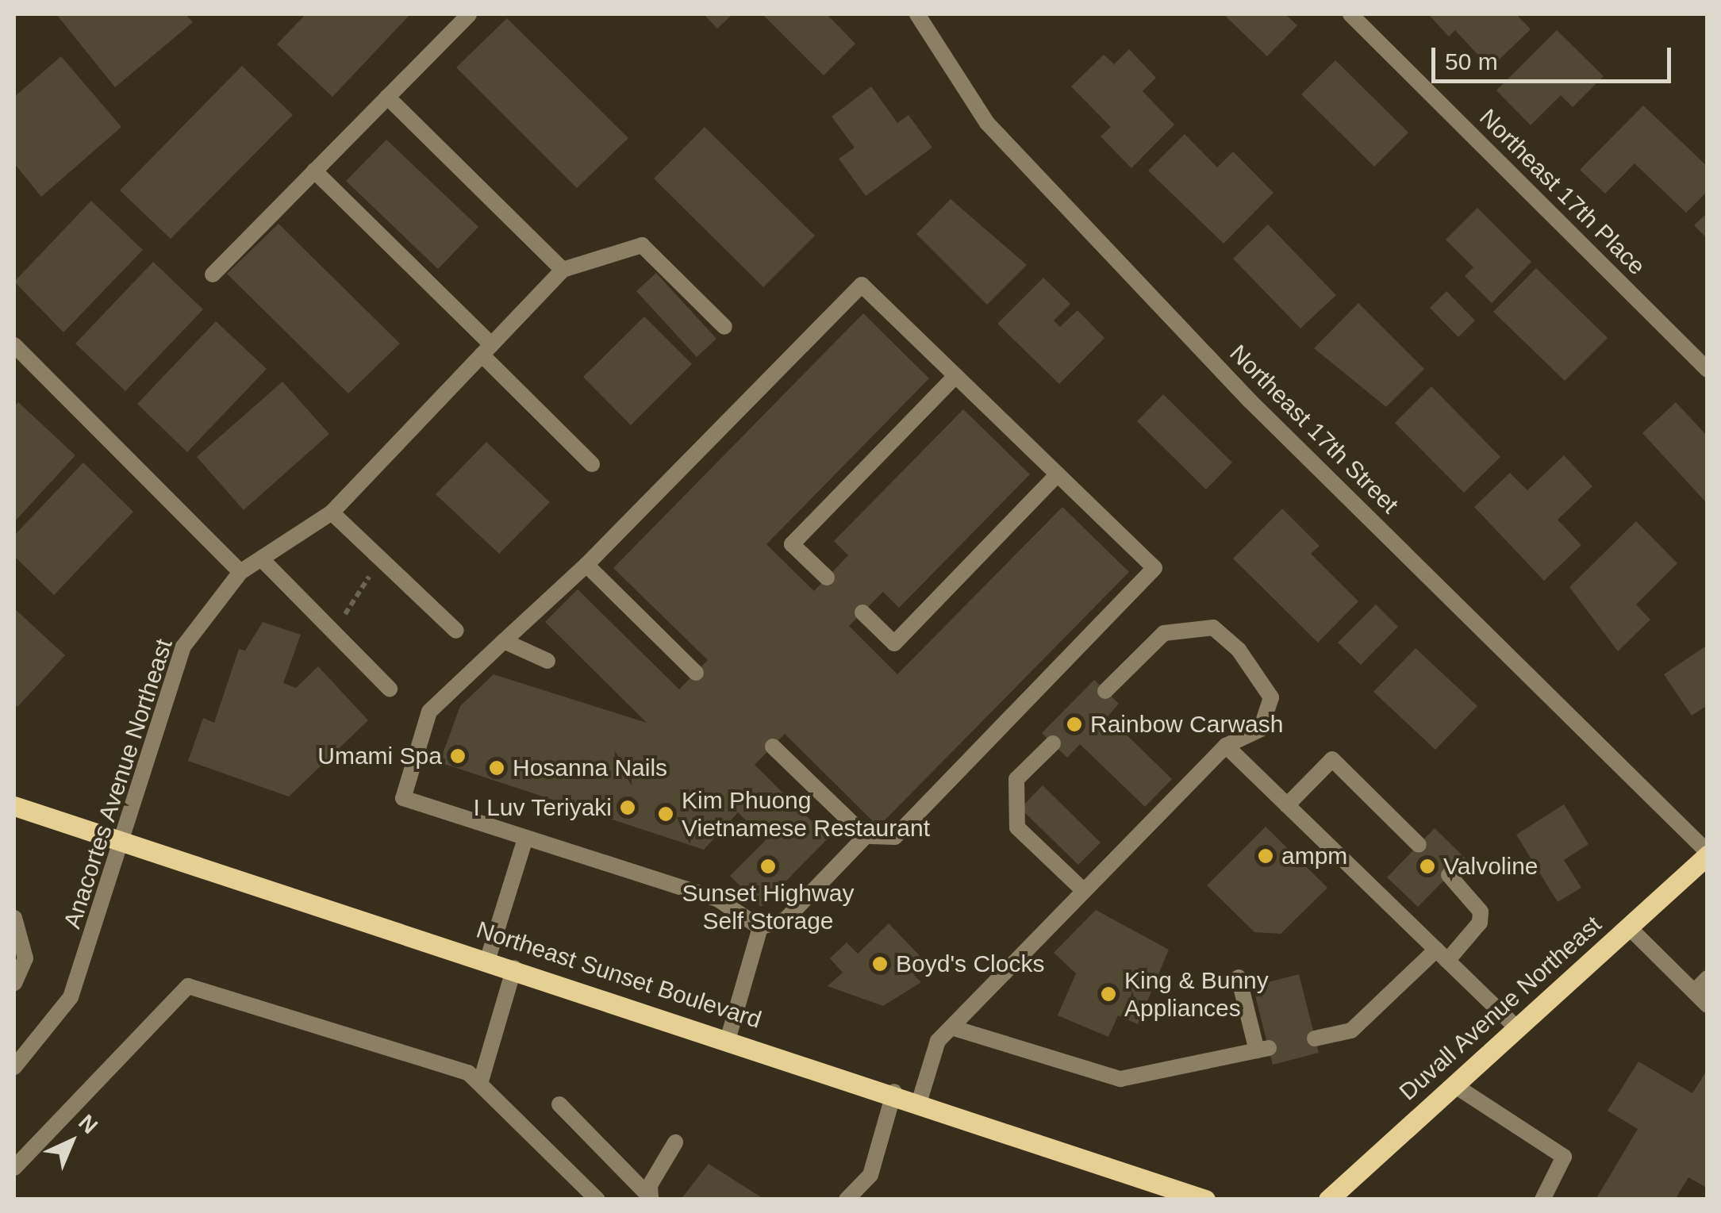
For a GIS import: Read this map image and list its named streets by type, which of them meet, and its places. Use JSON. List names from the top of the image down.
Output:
{
  "streets": {
    "main road": ["Northeast Sunset Boulevard", "Duvall Avenue Northeast"],
    "street": ["Northeast 17th Place", "Northeast 17th Street", "Anacortes Avenue Northeast"]
  },
  "crossings": [
    ["Northeast 17th Street", "Duvall Avenue Northeast"],
    ["Anacortes Avenue Northeast", "Northeast Sunset Boulevard"]
  ],
  "places": [
    "Rainbow Carwash",
    "Umami Spa",
    "Hosanna Nails",
    "I Luv Teriyaki",
    "Kim Phuong Vietnamese Restaurant",
    "ampm",
    "Sunset Highway Self Storage",
    "Valvoline",
    "Boyd's Clocks",
    "King & Bunny Appliances"
  ],
  "scale_bar": "50 m",
  "north": "top right"
}
